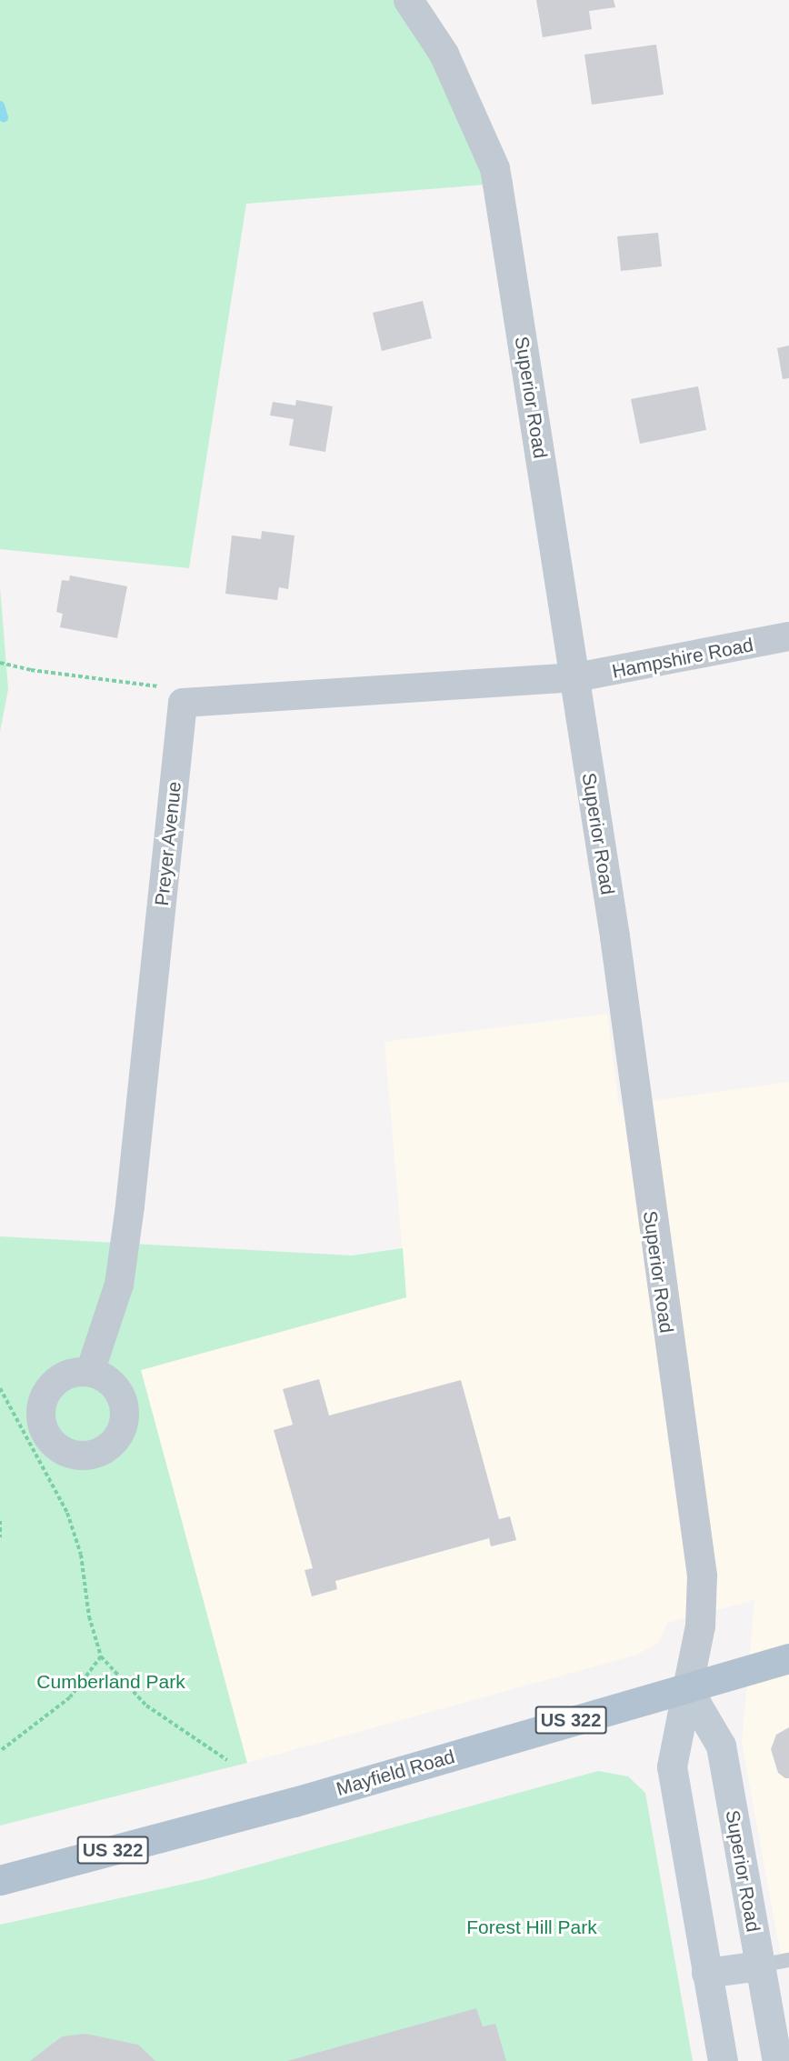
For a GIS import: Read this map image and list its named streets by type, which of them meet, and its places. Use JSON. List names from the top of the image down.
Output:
{
  "streets": {
    "main road": ["Superior Road", "US 322", "Mayfield Road"],
    "street": ["Hampshire Road", "Preyer Avenue"]
  },
  "crossings": [
    ["Superior Road", "Hampshire Road"],
    ["Superior Road", "Preyer Avenue"],
    ["Superior Road", "Mayfield Road"],
    ["Hampshire Road", "Preyer Avenue"]
  ],
  "parks": ["Cumberland Park", "Forest Hill Park"]
}
